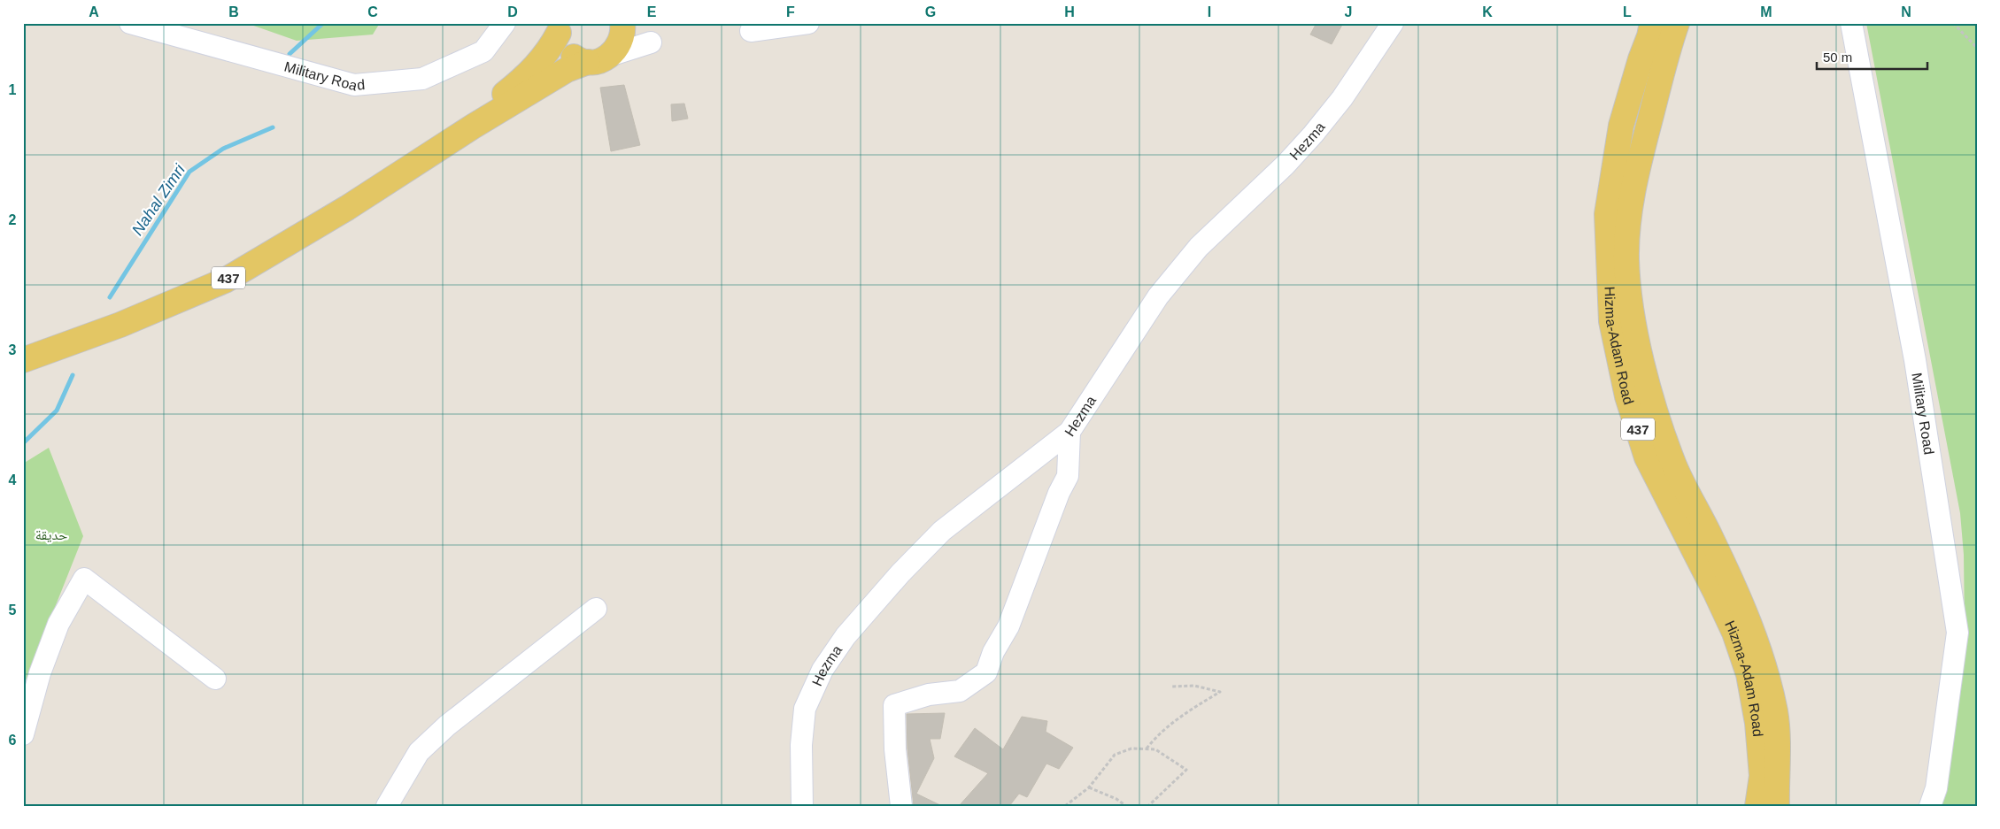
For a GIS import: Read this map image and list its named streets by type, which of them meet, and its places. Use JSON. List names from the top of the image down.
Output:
{
  "streets": {
    "main road": ["437", "Hizma-Adam Road"],
    "street": ["Military Road", "Hezma"]
  },
  "water": ["Nahal Zimri"],
  "parks": ["حديقة"],
  "scale_bar": "50 m",
  "grid": {
    "columns": [
      "A",
      "B",
      "C",
      "D",
      "E",
      "F",
      "G",
      "H",
      "I",
      "J",
      "K",
      "L",
      "M",
      "N"
    ],
    "rows": [
      "1",
      "2",
      "3",
      "4",
      "5",
      "6"
    ]
  }
}
